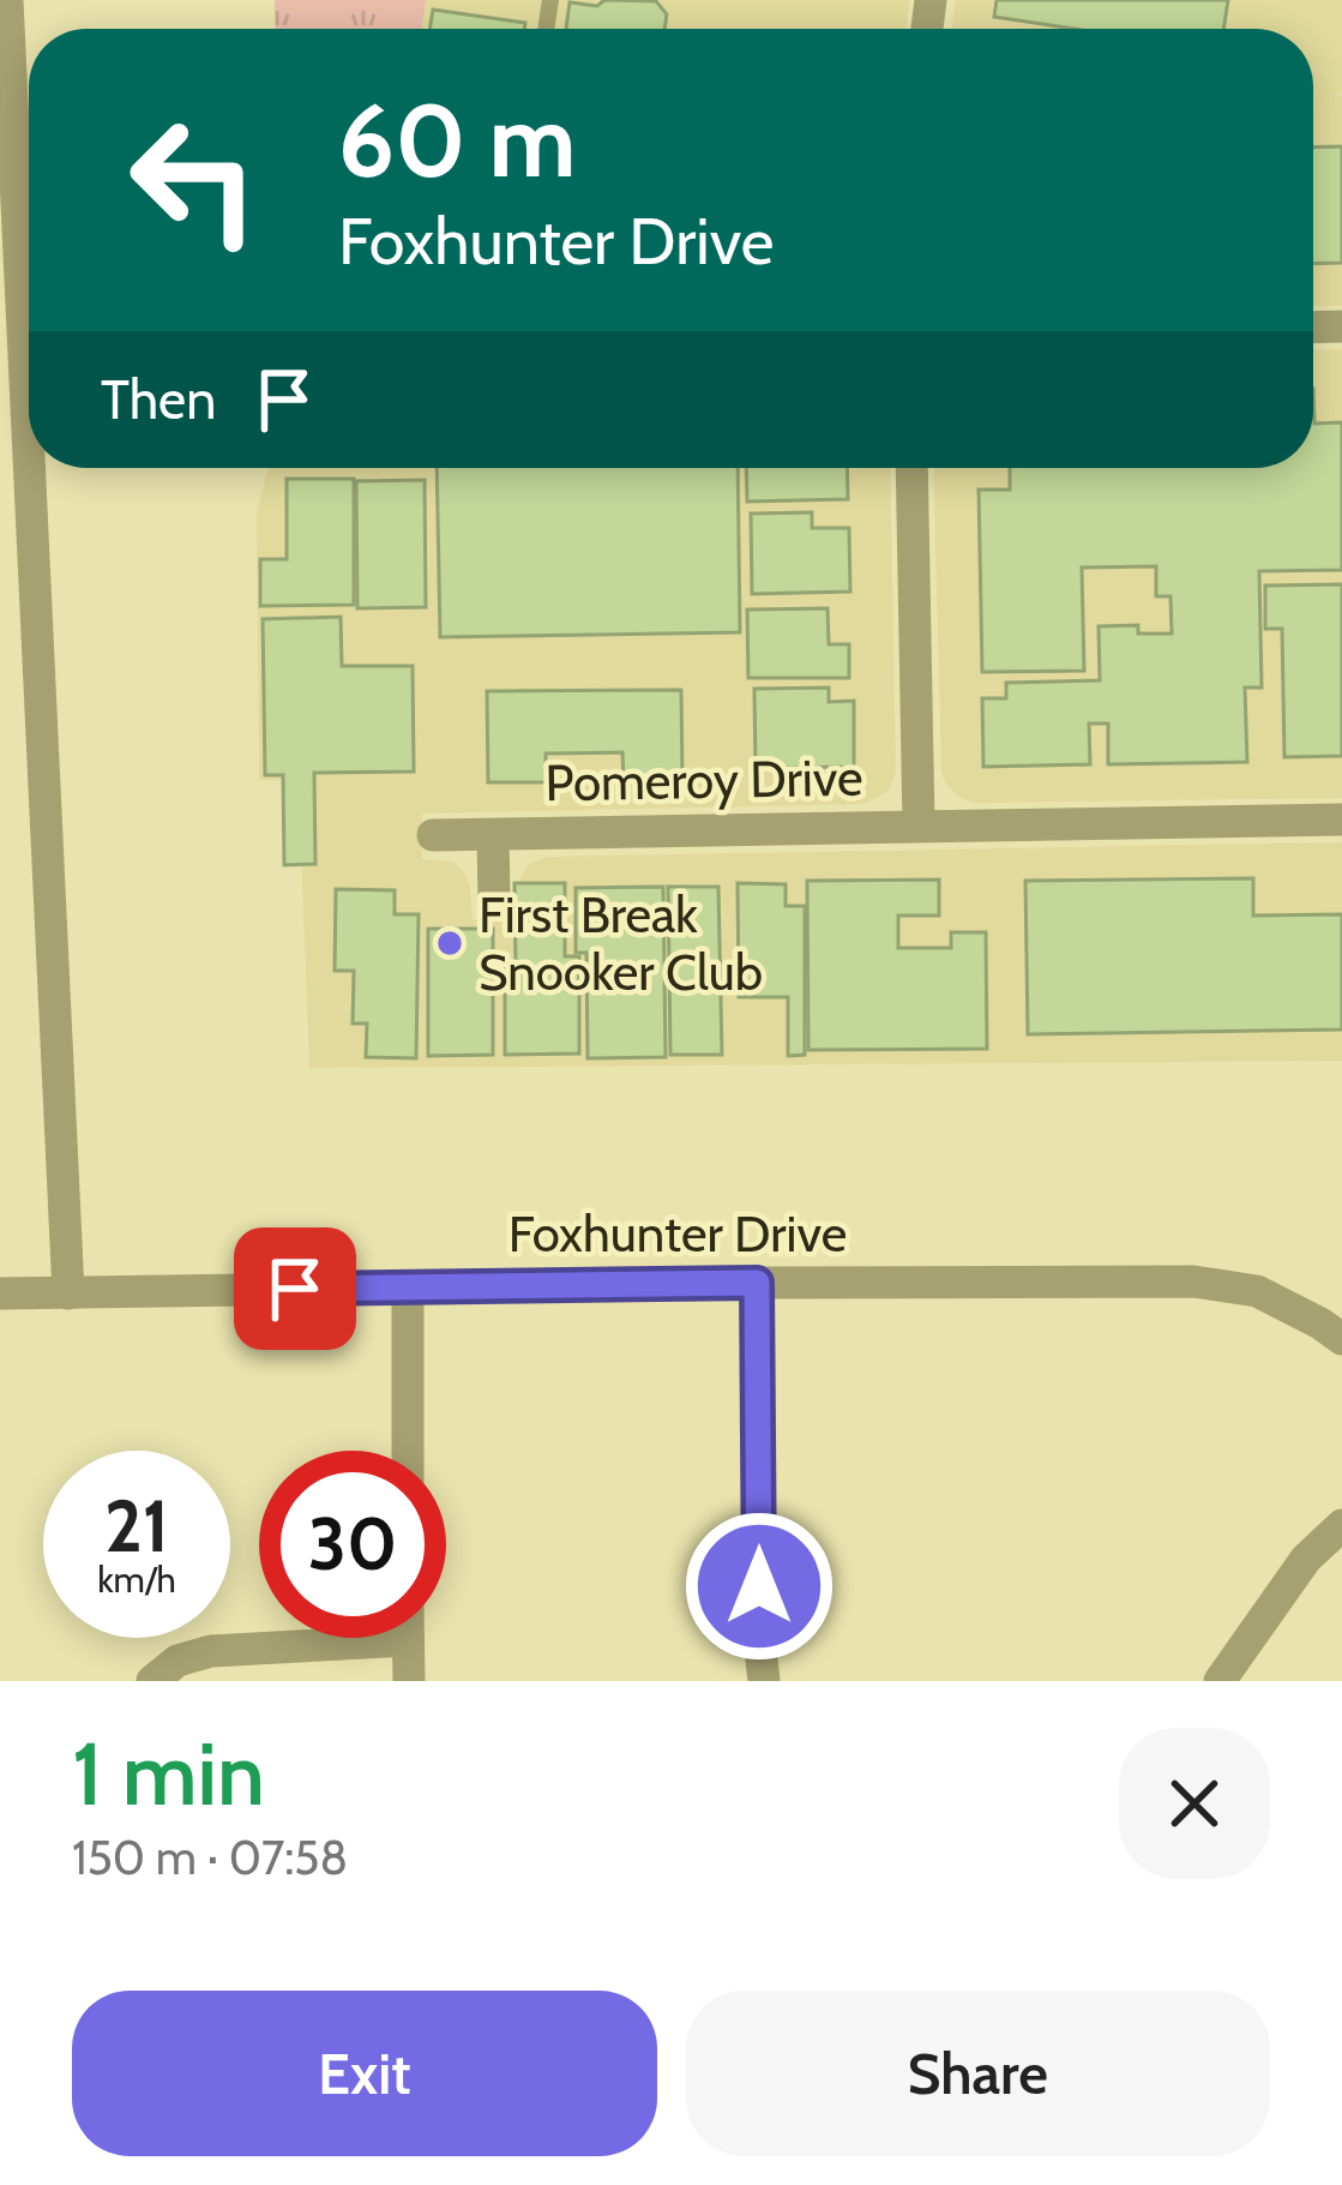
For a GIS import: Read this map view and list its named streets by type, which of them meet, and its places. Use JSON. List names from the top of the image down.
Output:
{
  "streets": {
    "street": ["Pomeroy Drive", "Foxhunter Drive"]
  },
  "places": ["First Break Snooker Club"],
  "page": {
    "turn": ["60 m", "Foxhunter Drive"],
    "then": "Then",
    "speed": "21 km/h",
    "limit": "30",
    "heading": ["1 min", "150 m · 07:58"],
    "buttons": ["Exit", "Share"]
  }
}
